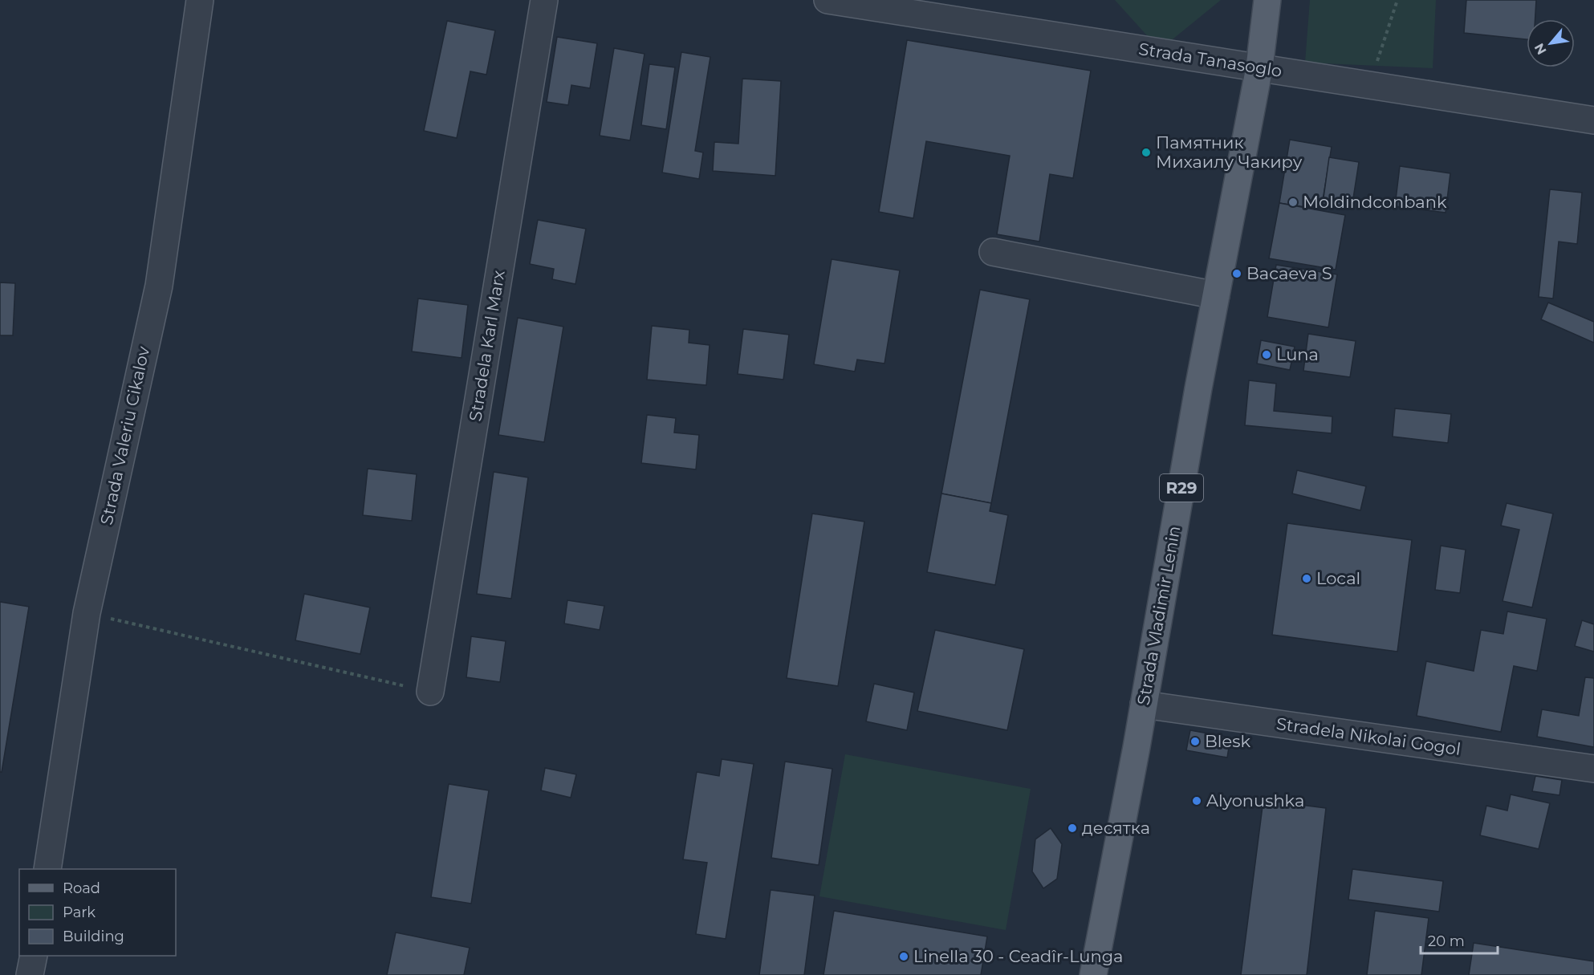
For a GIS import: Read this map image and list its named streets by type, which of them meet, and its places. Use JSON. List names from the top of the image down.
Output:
{
  "streets": {
    "main road": ["R29", "Strada Vladimir Lenin"],
    "street": [
      "Strada Tanasoglo",
      "Stradela Karl Marx",
      "Strada Valeriu Cikalov",
      "Stradela Nikolai Gogol"
    ]
  },
  "crossings": [
    ["Strada Tanasoglo", "Strada Vladimir Lenin"],
    ["Strada Vladimir Lenin", "Stradela Nikolai Gogol"]
  ],
  "places": [
    "Памятник Михаилу Чакиру",
    "Moldindconbank",
    "Bacaeva S",
    "Luna",
    "Local",
    "Blesk",
    "Alyonushka",
    "десятка",
    "Linella 30 - Ceadîr-Lunga"
  ],
  "legend": ["Road", "Park", "Building"],
  "scale_bar": "20 m",
  "north": "bottom left"
}
